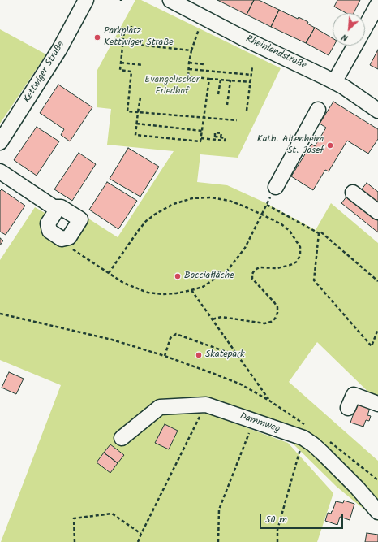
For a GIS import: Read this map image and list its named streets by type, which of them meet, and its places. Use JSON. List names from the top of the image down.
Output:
{
  "streets": {
    "street": ["Rheinlandstraße", "Kettwiger Straße", "Dammweg"]
  },
  "parks": ["Evangelischer Friedhof"],
  "places": [
    "Parkplatz Kettwiger Straße",
    "Kath. Altenheim St. Josef",
    "Bocciafläche",
    "Skatepark"
  ],
  "scale_bar": "50 m",
  "north": "bottom left"
}
